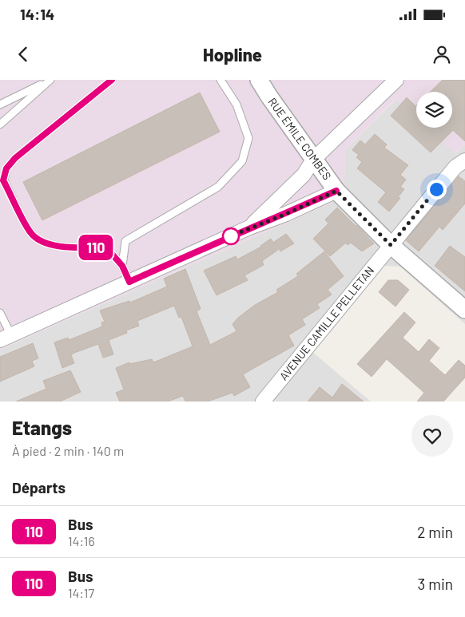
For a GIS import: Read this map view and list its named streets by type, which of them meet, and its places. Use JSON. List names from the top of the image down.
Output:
{
  "streets": {
    "street": ["RUE ÉMILE COMBES", "AVENUE CAMILLE PELLETAN"]
  },
  "crossings": [
    ["RUE ÉMILE COMBES", "AVENUE CAMILLE PELLETAN"]
  ],
  "lines": ["bus line 110"],
  "page": {
    "status": "14:14",
    "header": "Hopline",
    "on_map": "110",
    "heading": [
      ["Etangs", "À pied · 2 min · 140 m"],
      "Départs"
    ],
    "list": [
      {
        "mark": "110",
        "name": "Bus",
        "note": "14:16",
        "value": "2 min"
      },
      {
        "mark": "110",
        "name": "Bus",
        "note": "14:17",
        "value": "3 min"
      }
    ]
  }
}
